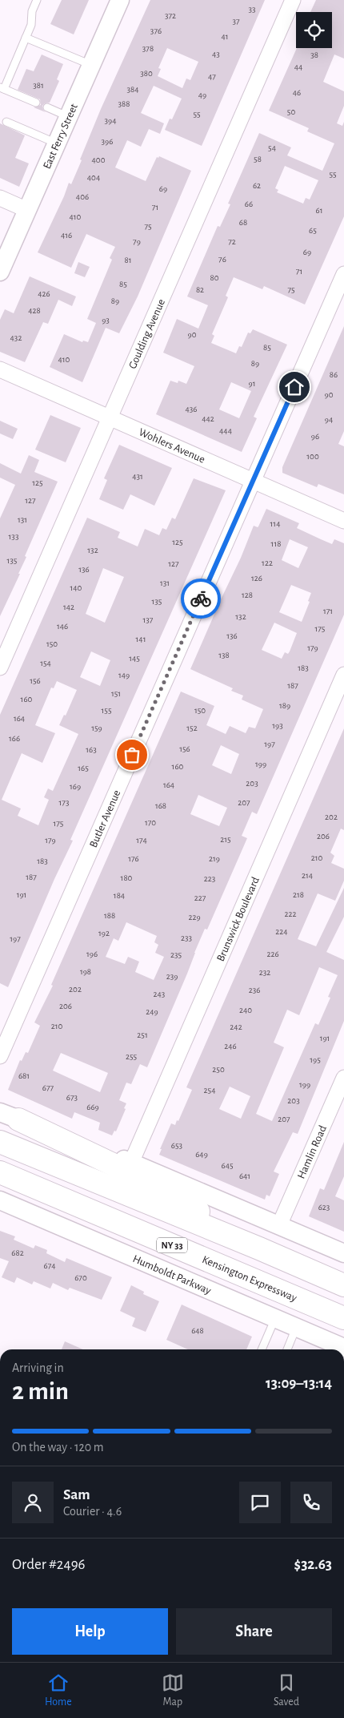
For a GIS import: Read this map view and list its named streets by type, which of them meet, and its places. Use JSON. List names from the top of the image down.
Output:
{
  "streets": {
    "highway": ["NY 33", "Kensington Expressway"],
    "street": [
      "East Ferry Street",
      "Goulding Avenue",
      "Wohlers Avenue",
      "Butler Avenue",
      "Brunswick Boulevard",
      "Hamlin Road",
      "Humboldt Parkway"
    ]
  },
  "crossings": [
    ["Goulding Avenue", "Wohlers Avenue"],
    ["Wohlers Avenue", "Butler Avenue"]
  ],
  "house_numbers": [
    "33",
    "372",
    "37",
    "376",
    "41",
    "378",
    "43",
    "38",
    "44",
    "380",
    "47",
    "381",
    "384",
    "46",
    "49",
    "388",
    "50",
    "55",
    "394",
    "396",
    "54",
    "58",
    "400",
    "55",
    "404",
    "62",
    "69",
    "406",
    "66",
    "71",
    "61",
    "410",
    "68",
    "75",
    "65",
    "416",
    "79",
    "72",
    "69",
    "76",
    "81",
    "71",
    "80",
    "85",
    "82",
    "75",
    "426",
    "89",
    "428",
    "93",
    "90",
    "432",
    "85",
    "410",
    "89",
    "86",
    "91",
    "90",
    "436",
    "442",
    "94",
    "444",
    "96",
    "100",
    "431",
    "125",
    "127",
    "131",
    "114",
    "133",
    "125",
    "118",
    "132",
    "135",
    "122",
    "127",
    "136",
    "126",
    "131",
    "140",
    "128",
    "135",
    "142",
    "171",
    "132",
    "137",
    "146",
    "175",
    "136",
    "141",
    "150",
    "179",
    "138",
    "145",
    "154",
    "183",
    "149",
    "156",
    "187",
    "151",
    "160",
    "189",
    "155",
    "150",
    "164",
    "193",
    "159",
    "152",
    "166",
    "197",
    "156",
    "163",
    "199",
    "160",
    "165",
    "203",
    "164",
    "169",
    "173",
    "207",
    "168",
    "202",
    "170",
    "175",
    "206",
    "215",
    "179",
    "174",
    "210",
    "176",
    "219",
    "183",
    "214",
    "187",
    "180",
    "223",
    "191",
    "218",
    "184",
    "227",
    "222",
    "188",
    "229",
    "224",
    "192",
    "233",
    "197",
    "196",
    "226",
    "235",
    "198",
    "232",
    "239",
    "202",
    "236",
    "243",
    "206",
    "240",
    "249",
    "210",
    "242",
    "251",
    "191",
    "246",
    "255",
    "195",
    "250",
    "681",
    "199",
    "677",
    "254",
    "673",
    "203",
    "669",
    "207",
    "653",
    "649",
    "645",
    "641",
    "623",
    "682",
    "674",
    "670",
    "648"
  ],
  "page": {
    "heading": ["2 min", "Arriving in", "13:09–13:14"],
    "panel": [
      "Sam",
      "Courier · 4.6",
      "Order #2496",
      "$32.63"
    ],
    "bar": "On the way · 120 m",
    "buttons": ["Help", "Share"],
    "tabs": ["Home", "Map", "Saved"]
  }
}
